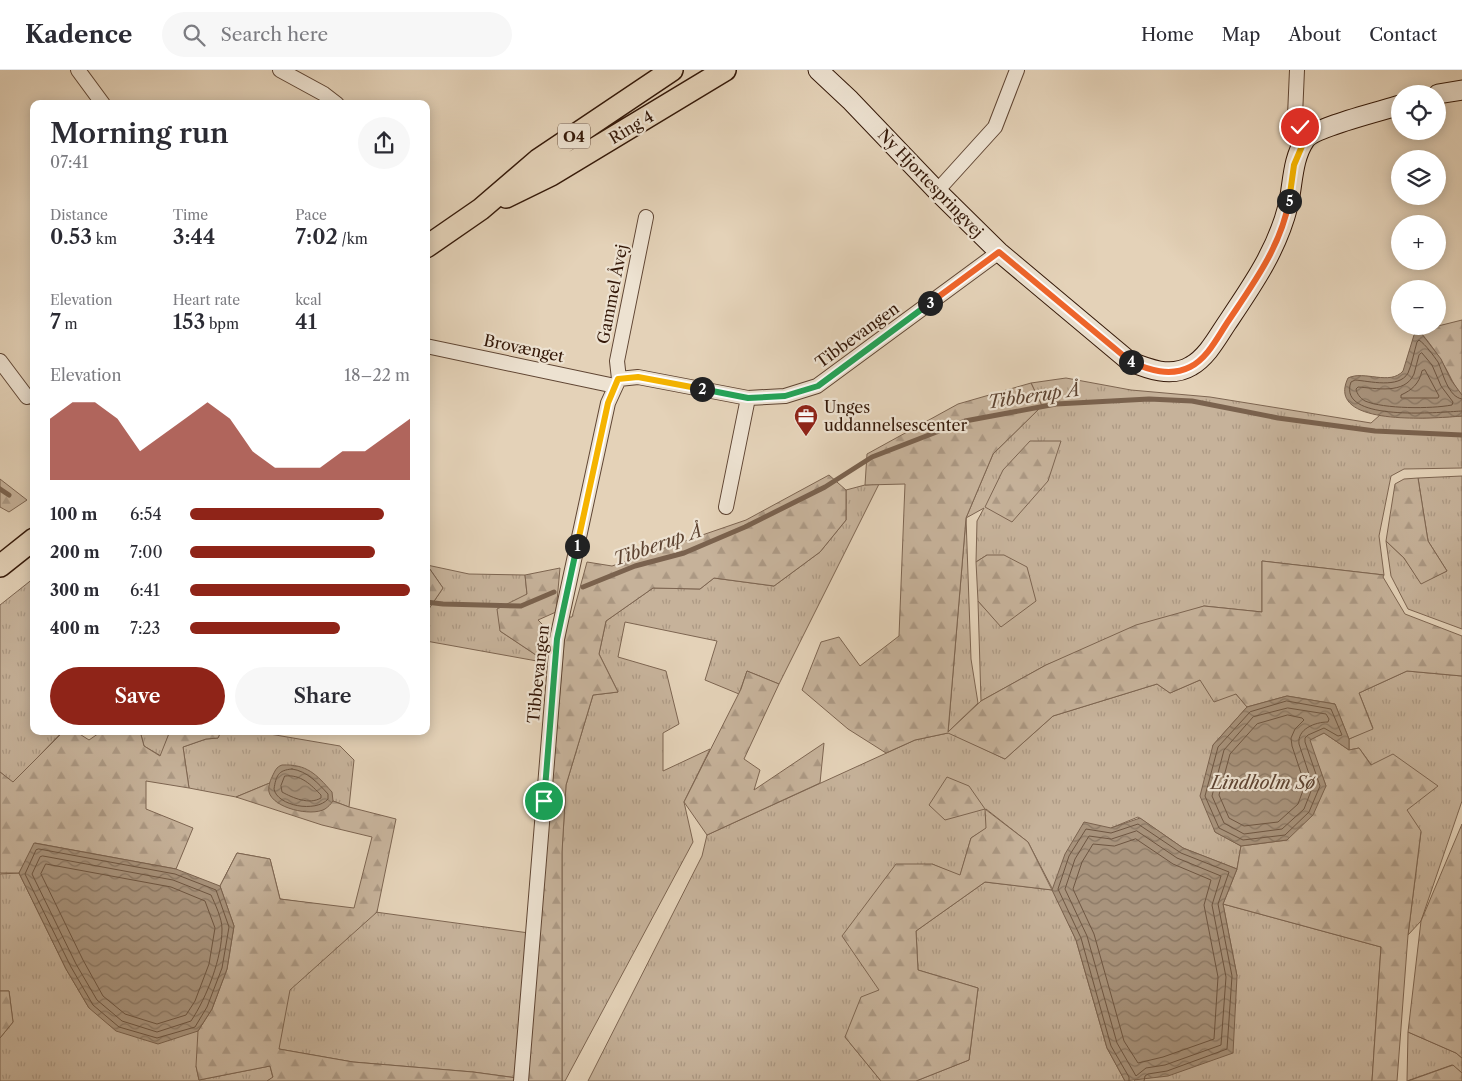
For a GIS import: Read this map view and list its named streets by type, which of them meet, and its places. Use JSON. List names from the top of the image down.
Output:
{
  "streets": {
    "main road": ["Ring 4", "O4"],
    "street": [
      "Ny Hjortespringvej",
      "Gammel Åvej",
      "Tibbevangen",
      "Brovænget"
    ]
  },
  "crossings": [
    ["Ny Hjortespringvej", "Tibbevangen"],
    ["Gammel Åvej", "Tibbevangen"],
    ["Gammel Åvej", "Brovænget"],
    ["Tibbevangen", "Brovænget"]
  ],
  "water": ["Tibberup Å", "Lindholm Sø"],
  "places": {
    "office": ["Unges uddannelsescenter"]
  },
  "page": {
    "header": "Kadence",
    "search": "Search here",
    "nav": [
      "Home",
      "Map",
      "About",
      "Contact"
    ],
    "map_buttons": ["+", "−"],
    "heading": ["Morning run", "07:41"],
    "stats": [
      ["Distance", "0.53 km"],
      ["Time", "3:44"],
      ["Pace", "7:02 /km"],
      ["Elevation", "7 m"],
      ["Heart rate", "153 bpm"],
      ["kcal", "41"]
    ],
    "pins": [
      "5",
      "3",
      "4",
      "2",
      "1"
    ],
    "chart": ["Elevation", "18–22 m"],
    "list": [
      {
        "name": "100 m",
        "note": "6:54"
      },
      {
        "name": "200 m",
        "note": "7:00"
      },
      {
        "name": "300 m",
        "note": "6:41"
      },
      {
        "name": "400 m",
        "note": "7:23"
      }
    ],
    "buttons": ["Save", "Share"]
  }
}
